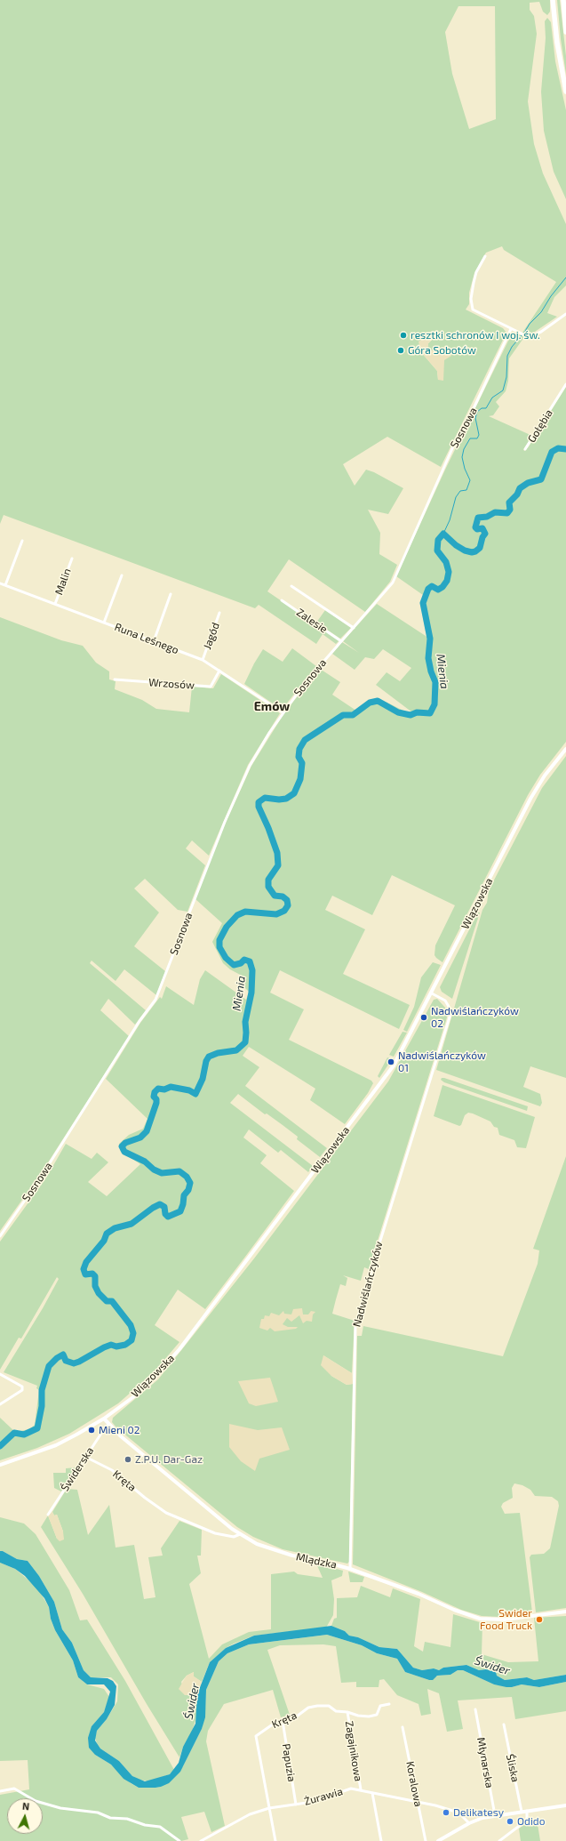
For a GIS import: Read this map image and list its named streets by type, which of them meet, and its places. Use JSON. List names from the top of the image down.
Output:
{
  "streets": {
    "main road": ["Wiązowska", "Mlądzka"],
    "street": [
      "Gołębia",
      "Sosnowa",
      "Malin",
      "Zalesie",
      "Jagód",
      "Runa Leśnego",
      "Wrzosów",
      "Nadwiślańczyków",
      "Świderska",
      "Kręta",
      "Zagajnikowa",
      "Papuzia",
      "Młynarska",
      "Śliska",
      "Koralowa",
      "Żurawia"
    ]
  },
  "crossings": [
    ["Sosnowa", "Zalesie"],
    ["Sosnowa", "Runa Leśnego"],
    ["Malin", "Runa Leśnego"],
    ["Jagód", "Runa Leśnego"],
    ["Runa Leśnego", "Wrzosów"],
    ["Wiązowska", "Nadwiślańczyków"],
    ["Wiązowska", "Mlądzka"],
    ["Nadwiślańczyków", "Mlądzka"],
    ["Świderska", "Kręta"],
    ["Świderska", "Mlądzka"],
    ["Kręta", "Mlądzka"],
    ["Kręta", "Zagajnikowa"],
    ["Kręta", "Papuzia"],
    ["Kręta", "Żurawia"],
    ["Zagajnikowa", "Żurawia"],
    ["Papuzia", "Żurawia"],
    ["Koralowa", "Żurawia"]
  ],
  "districts": ["Emów"],
  "water": ["Mienia", "Świder"],
  "places": [
    "resztki schronów I woj. św.",
    "Góra Sobotów",
    "Nadwiślańczyków 02",
    "Nadwiślańczyków 01",
    "Mieni 02",
    "Z.P.U. Dar-Gaz",
    "Swider Food Truck",
    "Delikatesy",
    "Odido"
  ],
  "north": "top"
}
